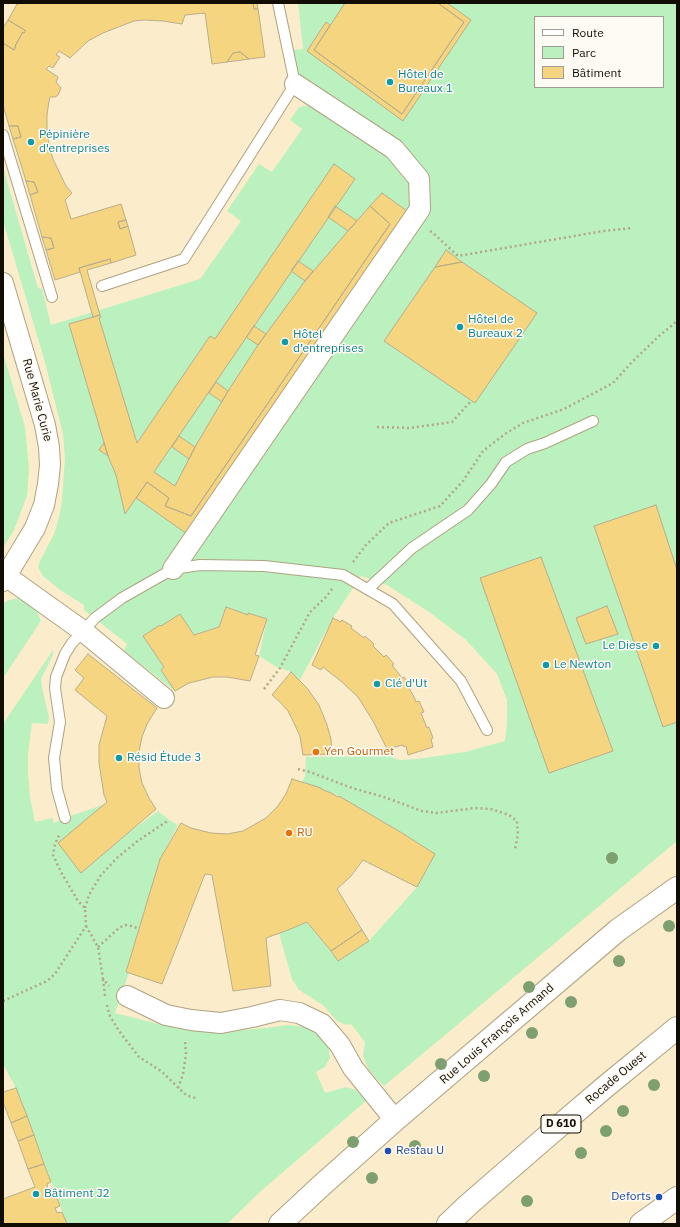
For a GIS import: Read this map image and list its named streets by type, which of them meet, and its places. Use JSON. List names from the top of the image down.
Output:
{
  "streets": {
    "street": [
      "Rue Marie Curie",
      "Rue Louis François Armand",
      "Rocade Ouest",
      "D 610"
    ]
  },
  "places": [
    "Hôtel de Bureaux 1",
    "Pépinière d'entreprises",
    "Hôtel de Bureaux 2",
    "Hôtel d’entreprises",
    "Le Diese",
    "Le Newton",
    "Clé d'Ut",
    "Yen Gourmet",
    "Résid Étude 3",
    "RU",
    "Restau U",
    "Bâtiment J2",
    "Deforts"
  ],
  "legend": ["Route", "Parc", "Bâtiment"]
}
